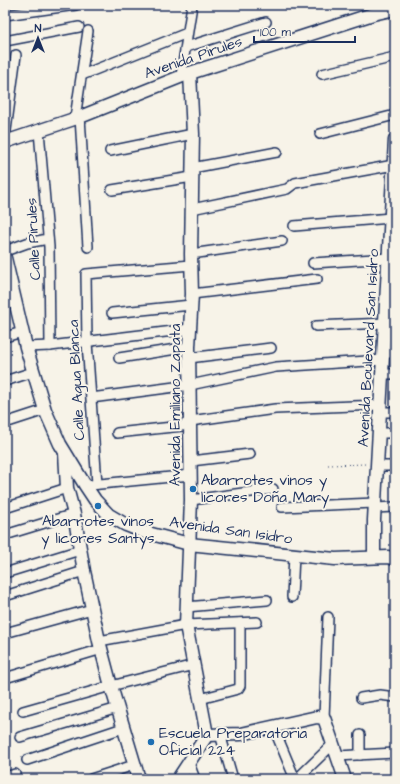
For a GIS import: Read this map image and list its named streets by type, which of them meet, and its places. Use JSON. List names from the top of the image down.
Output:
{
  "streets": {
    "main road": [
      "Avenida Pirules",
      "Avenida Boulevard San Isidro",
      "Avenida Emiliano Zapata",
      "Avenida San Isidro"
    ],
    "street": ["Calle Pirules", "Calle Agua Blanca"]
  },
  "crossings": [
    ["Avenida Pirules", "Calle Pirules"],
    ["Avenida Pirules", "Avenida Emiliano Zapata"],
    ["Avenida Boulevard San Isidro", "Avenida San Isidro"],
    ["Calle Agua Blanca", "Avenida Emiliano Zapata"],
    ["Calle Agua Blanca", "Avenida San Isidro"],
    ["Avenida Emiliano Zapata", "Avenida San Isidro"]
  ],
  "places": ["Abarrotes vinos y licores Doña Mary", "Abarrotes vinos y licores Santys", "Escuela Preparatoria Oficial 224"],
  "scale_bar": "100 m",
  "north": "top"
}
